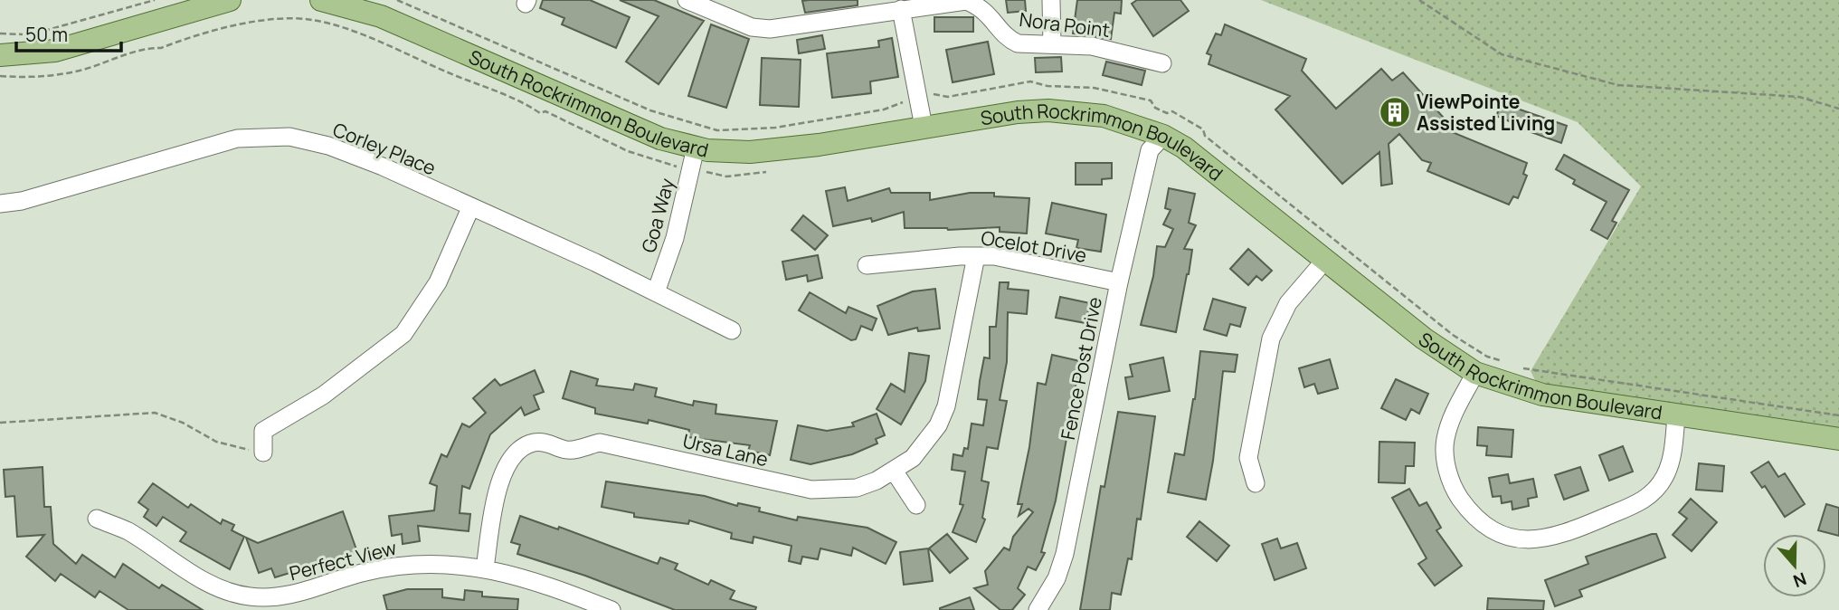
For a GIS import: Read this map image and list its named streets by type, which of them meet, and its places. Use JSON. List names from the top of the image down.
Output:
{
  "streets": {
    "main road": ["South Rockrimmon Boulevard"],
    "street": [
      "Nora Point",
      "Corley Place",
      "Goa Way",
      "Ocelot Drive",
      "Fence Post Drive",
      "Ursa Lane",
      "Perfect View"
    ]
  },
  "crossings": [
    ["South Rockrimmon Boulevard", "Goa Way"],
    ["South Rockrimmon Boulevard", "Fence Post Drive"],
    ["Corley Place", "Goa Way"],
    ["Ocelot Drive", "Fence Post Drive"],
    ["Ocelot Drive", "Ursa Lane"],
    ["Ursa Lane", "Perfect View"]
  ],
  "places": {
    "building": ["ViewPointe Assisted Living"]
  },
  "scale_bar": "50 m",
  "north": "bottom"
}
